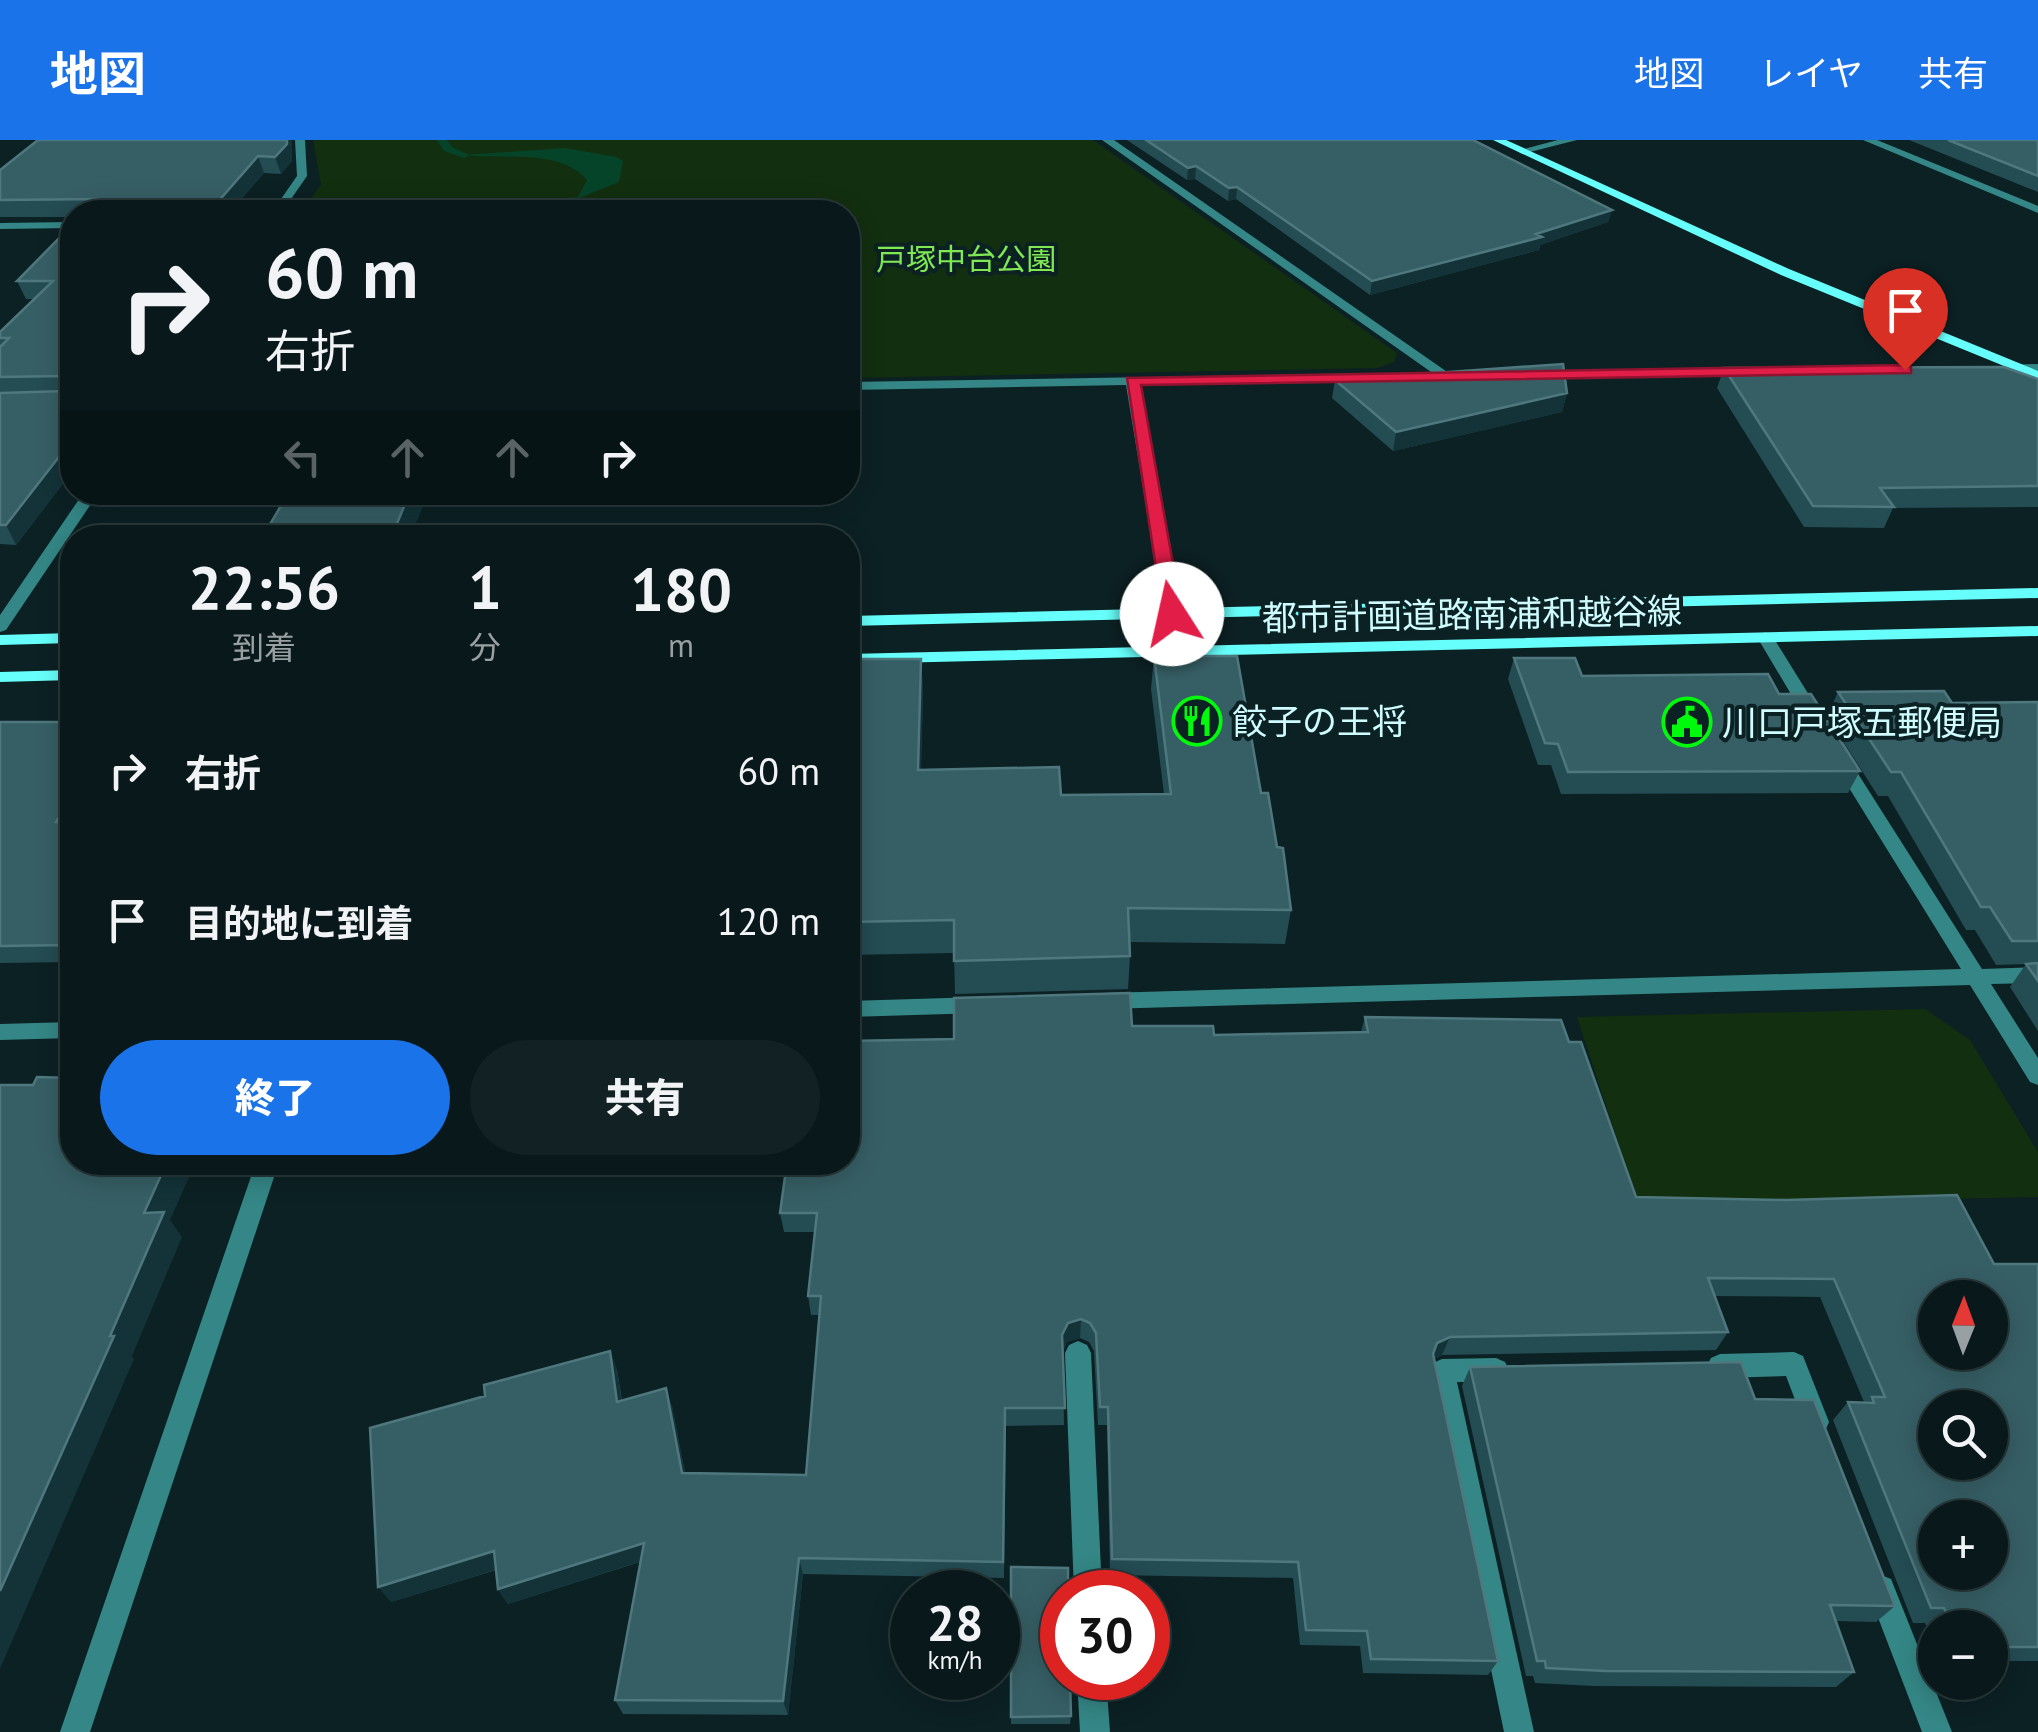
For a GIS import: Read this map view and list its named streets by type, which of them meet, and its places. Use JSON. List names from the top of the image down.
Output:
{
  "streets": {
    "street": ["都市計画道路南浦和越谷線"]
  },
  "parks": ["戸塚中台公園"],
  "places": {
    "restaurant": ["餃子の王将"],
    "public building": ["川口戸塚五郵便局"]
  },
  "north": "top",
  "page": {
    "header": "地図",
    "nav": ["地図", "レイヤ", "共有"],
    "turn": ["60 m", "右折"],
    "eta": [
      "22:56",
      "到着",
      "1",
      "分",
      "180",
      "m"
    ],
    "list": [
      {
        "name": "右折",
        "value": "60 m"
      },
      {
        "name": "目的地に到着",
        "value": "120 m"
      }
    ],
    "buttons": ["終了", "共有"],
    "map_buttons": ["+", "−"],
    "speed": "28 km/h",
    "limit": "30"
  }
}
